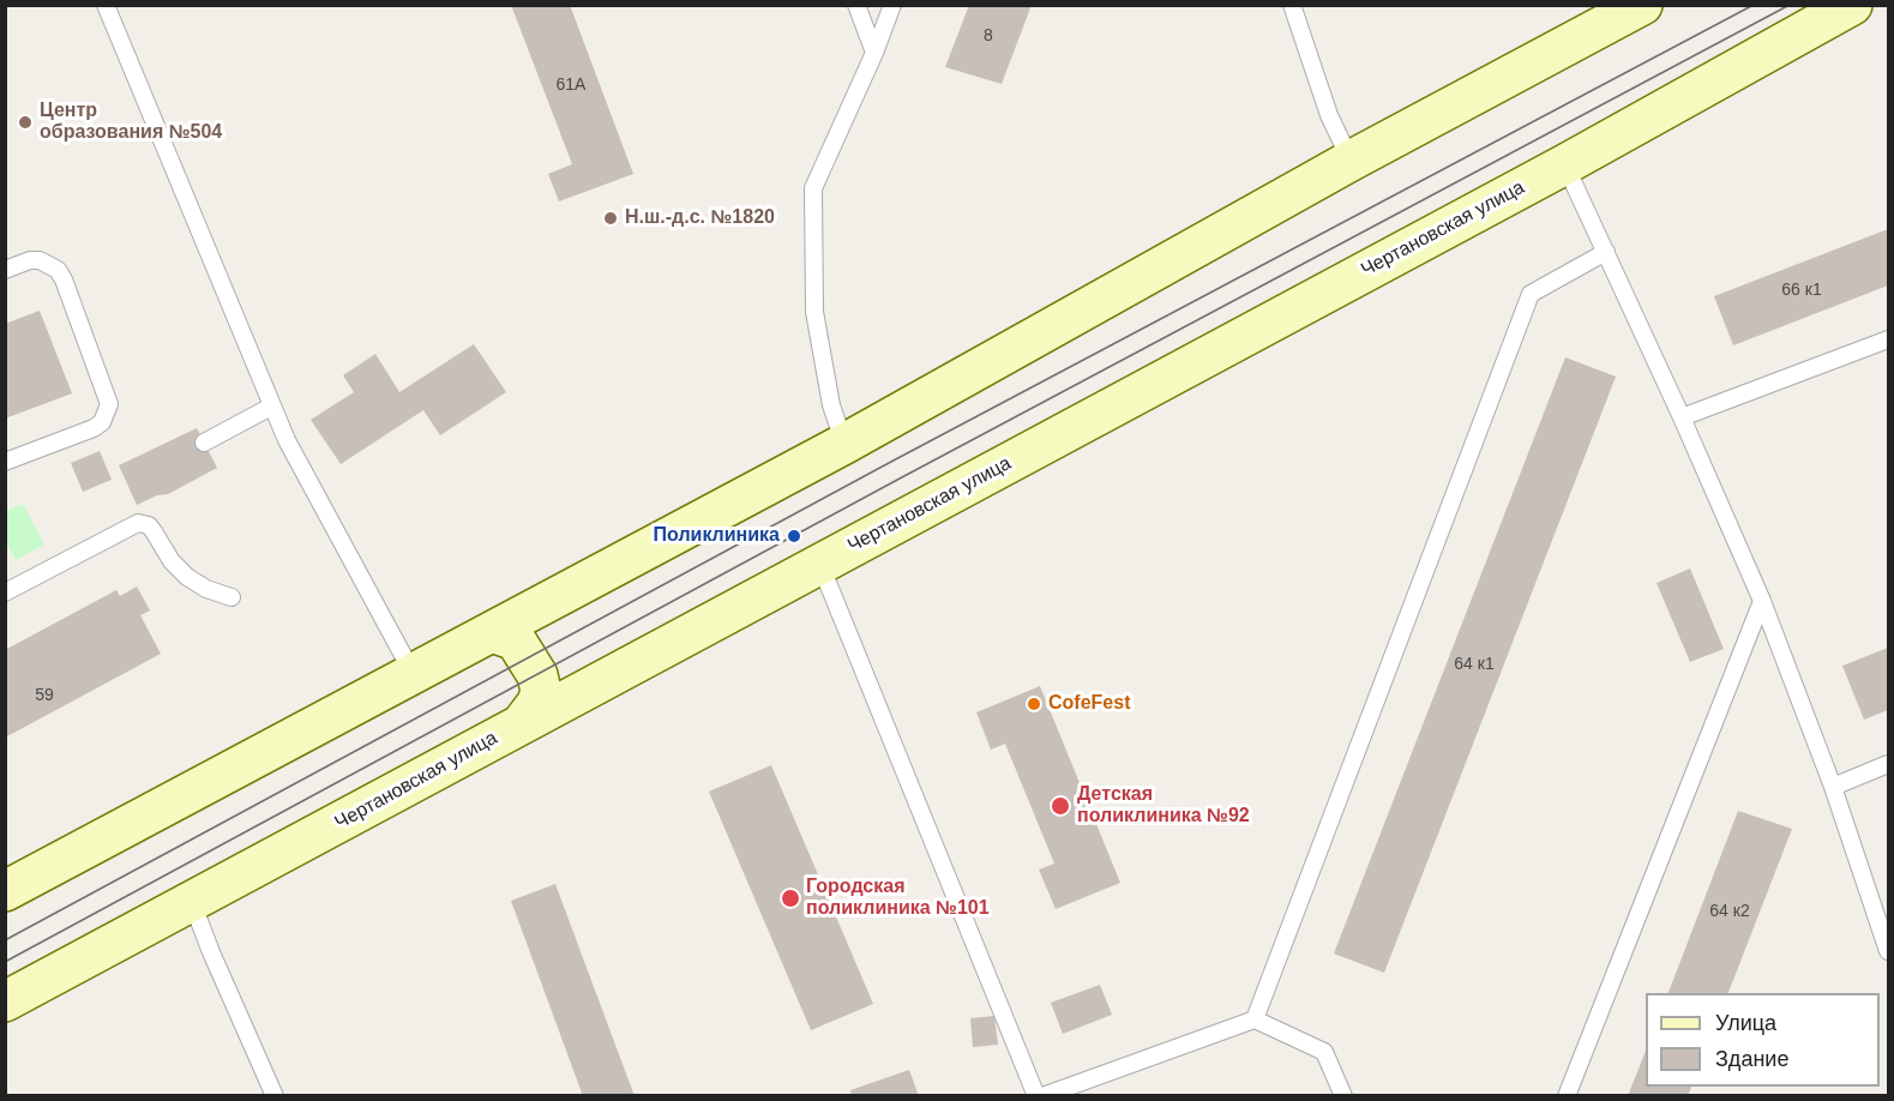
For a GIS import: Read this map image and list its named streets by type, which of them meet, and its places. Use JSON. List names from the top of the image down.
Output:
{
  "streets": {
    "main road": ["Чертановская улица"]
  },
  "places": [
    "Центр образования №504",
    "Н.ш.-д.с. №1820",
    "Поликлиника",
    "CofeFest",
    "Детская поликлиника №92",
    "Городская поликлиника №101"
  ],
  "house_numbers": [
    "8",
    "61А",
    "66 к1",
    "64 к1",
    "59",
    "64 к2"
  ],
  "legend": ["Улица", "Здание"]
}
